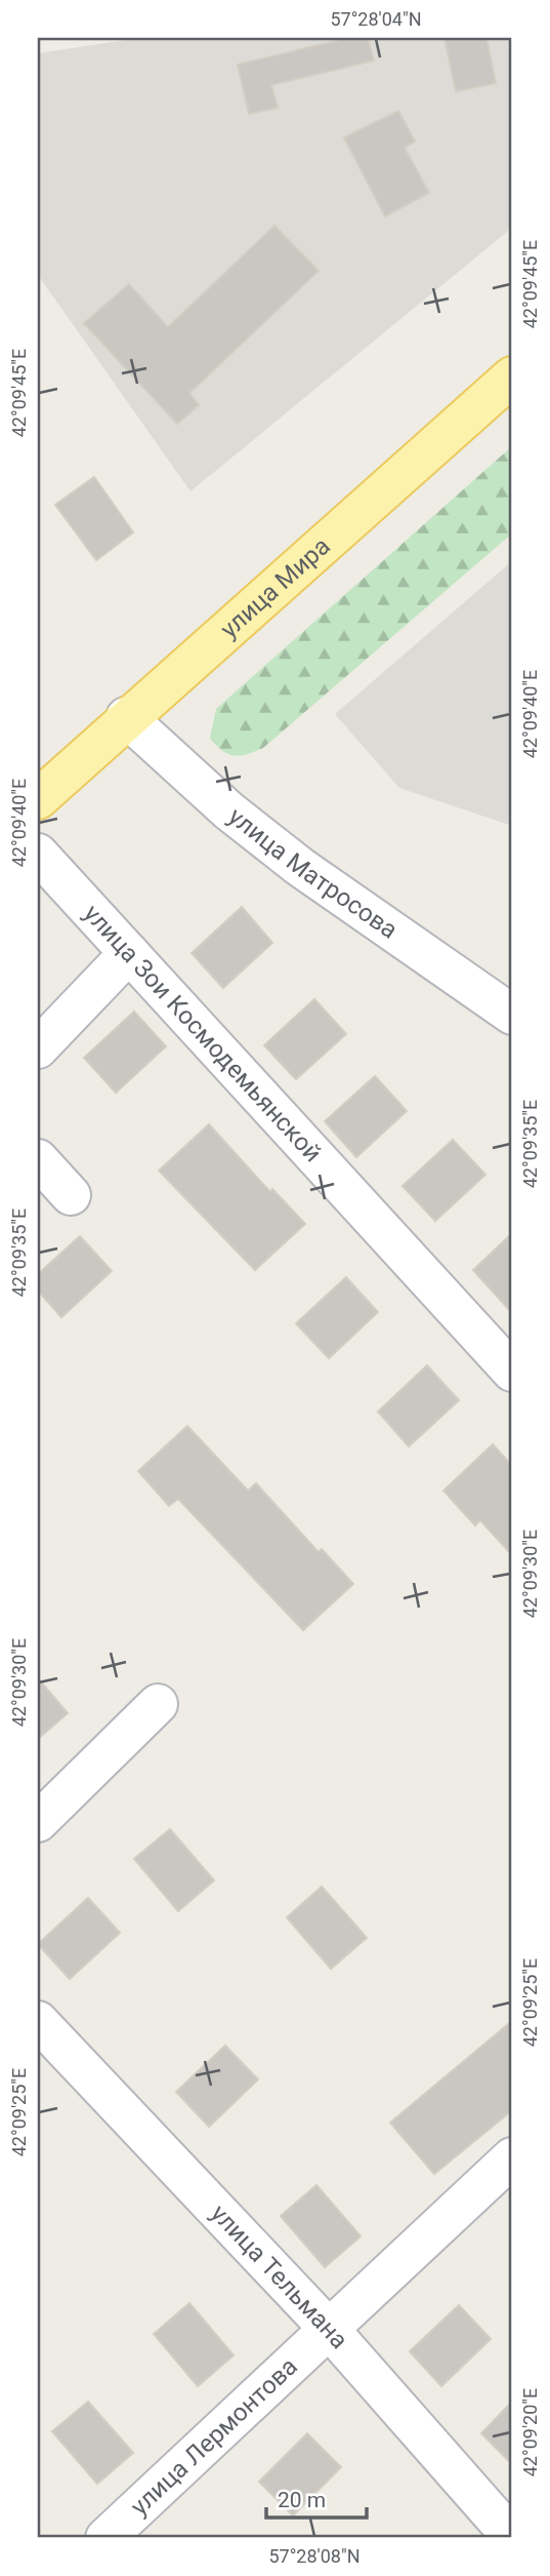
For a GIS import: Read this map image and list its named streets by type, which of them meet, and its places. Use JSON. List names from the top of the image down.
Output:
{
  "streets": {
    "main road": ["улица Мира"],
    "street": [
      "улица Матросова",
      "улица Зои Космодемьянской",
      "улица Тельмана",
      "улица Лермонтова"
    ]
  },
  "crossings": [
    ["улица Мира", "улица Матросова"],
    ["улица Тельмана", "улица Лермонтова"]
  ],
  "scale_bar": "20 m",
  "coordinates": [
    "57°28'04\"N",
    "42°09'45\"E",
    "42°09'40\"E",
    "42°09'35\"E",
    "42°09'30\"E",
    "42°09'25\"E",
    "42°09'20\"E",
    "57°28'08\"N"
  ]
}
